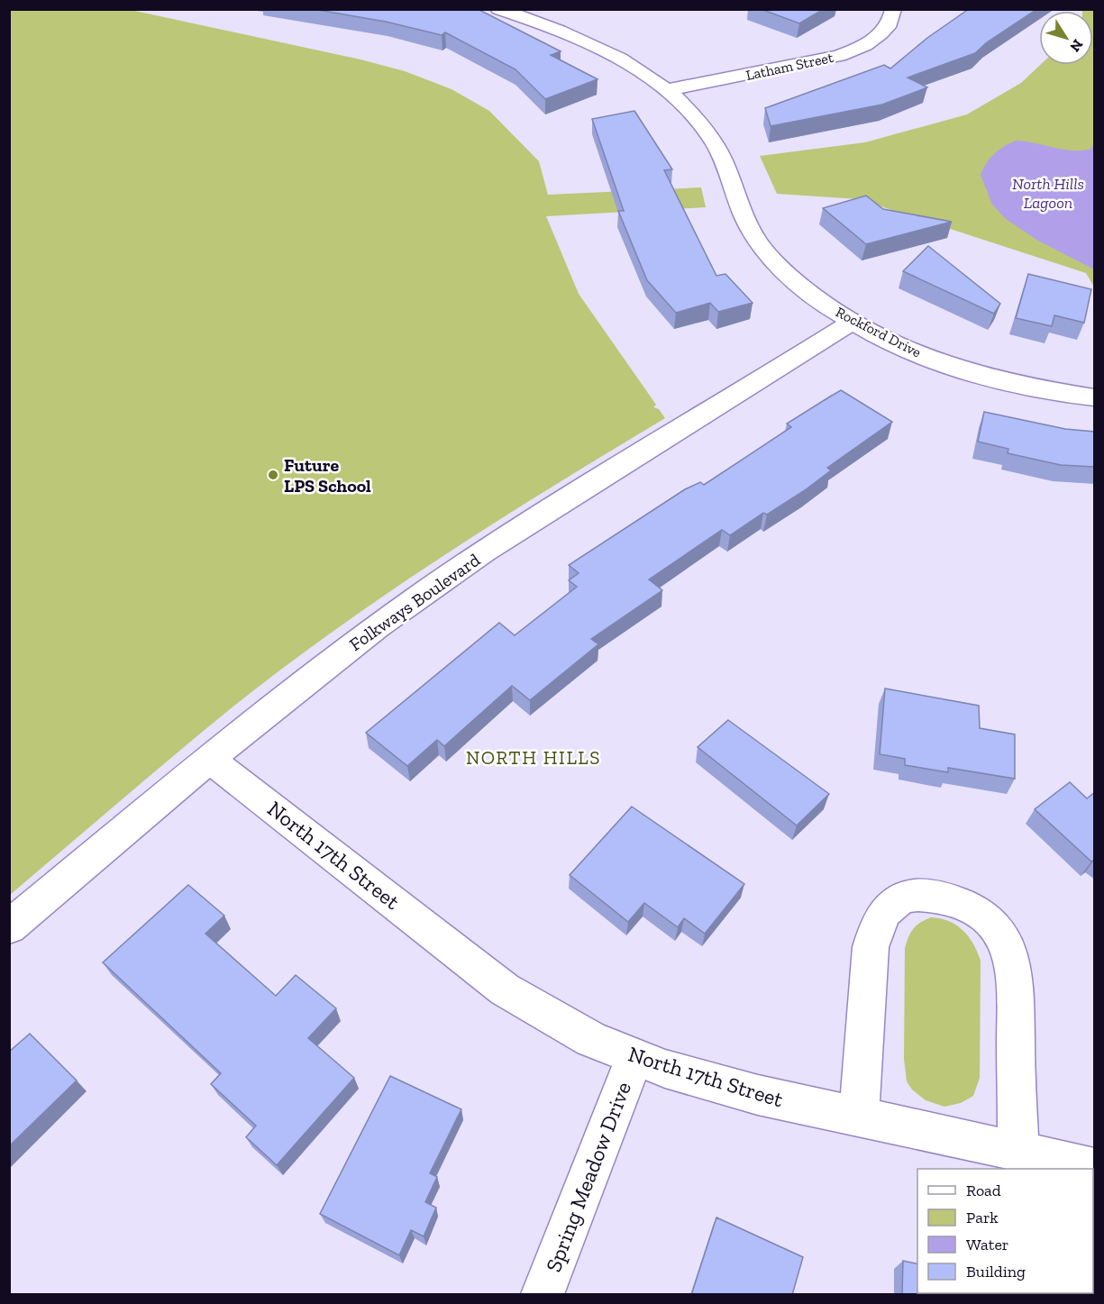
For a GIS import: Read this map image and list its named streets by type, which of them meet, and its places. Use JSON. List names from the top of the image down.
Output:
{
  "streets": {
    "street": [
      "Latham Street",
      "Rockford Drive",
      "Folkways Boulevard",
      "North 17th Street",
      "Spring Meadow Drive"
    ]
  },
  "crossings": [
    ["Latham Street", "Rockford Drive"],
    ["Rockford Drive", "Folkways Boulevard"],
    ["Folkways Boulevard", "North 17th Street"],
    ["North 17th Street", "Spring Meadow Drive"]
  ],
  "districts": ["NORTH HILLS"],
  "water": ["North Hills Lagoon"],
  "places": ["Future LPS School"],
  "legend": [
    "Road",
    "Park",
    "Water",
    "Building"
  ],
  "north": "bottom right"
}
